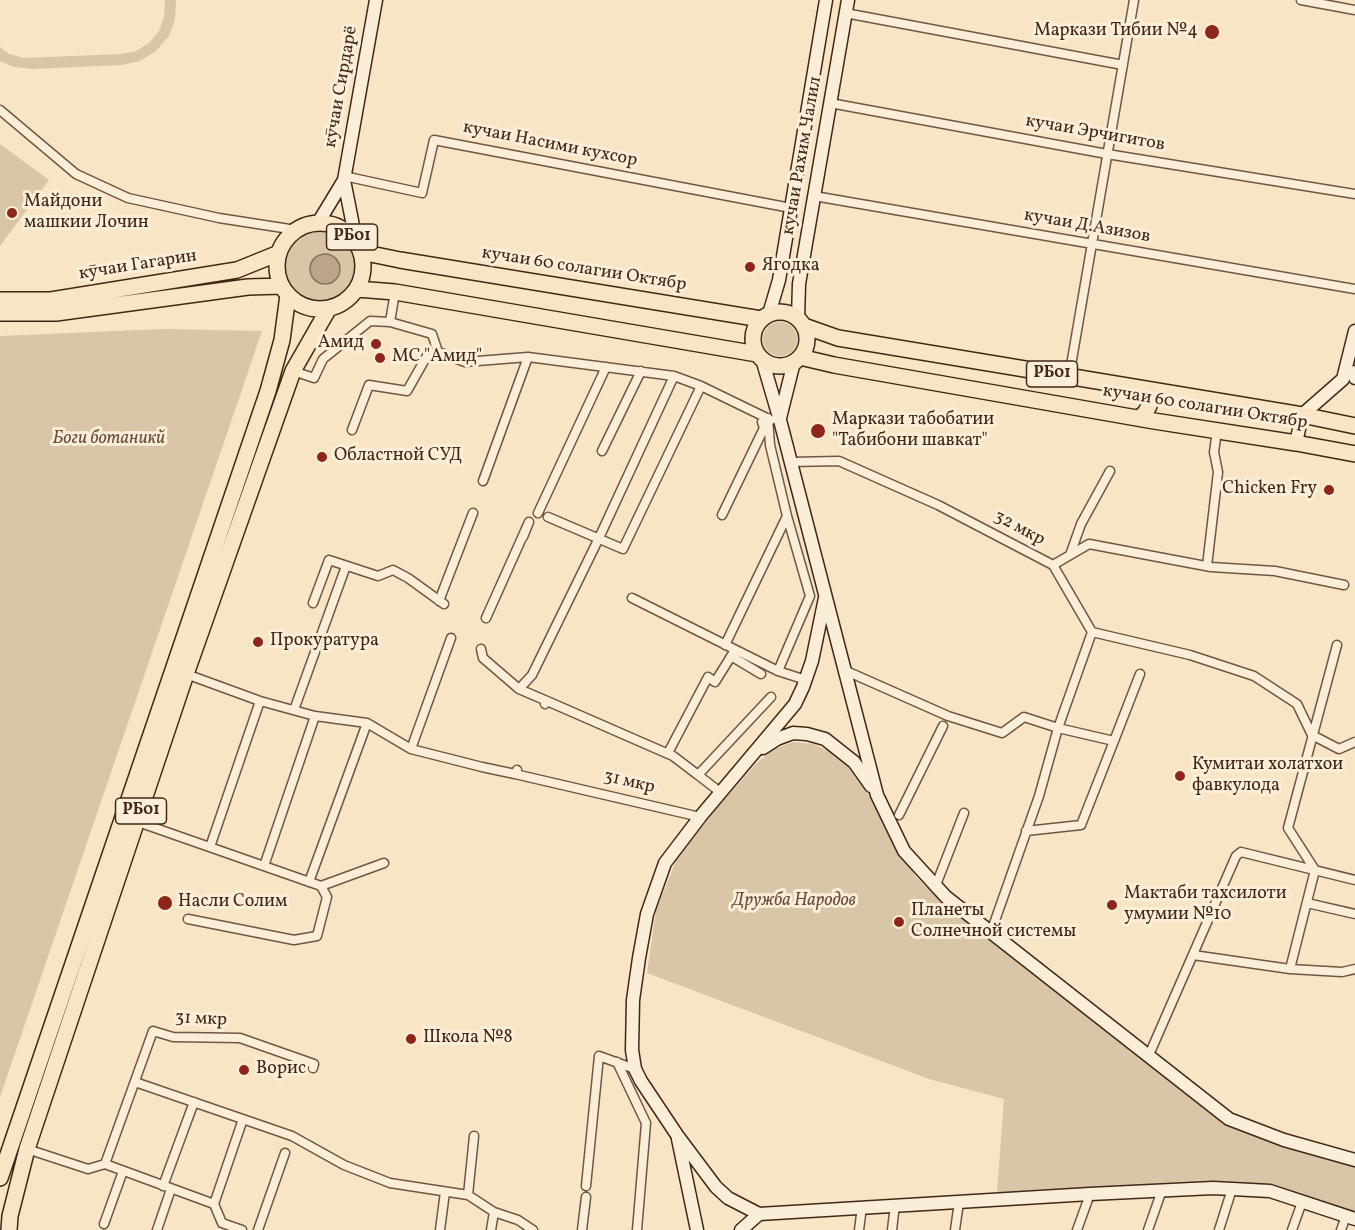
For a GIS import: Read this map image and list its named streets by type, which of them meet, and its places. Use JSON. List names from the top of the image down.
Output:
{
  "streets": {
    "highway": ["РБ01", "кӯчаи Гагарин", "кучаи 60 солагии Октябр"],
    "street": [
      "кӯчаи Сирдарё",
      "кучаи Эрчигитов",
      "кучаи Насими кухсор",
      "кучаи Рахим Чалил",
      "кучаи Д.Азизов",
      "32 мкр",
      "31 мкр"
    ]
  },
  "crossings": [
    ["кӯчаи Сирдарё", "кучаи Насими кухсор"],
    ["кучаи Эрчигитов", "кучаи Рахим Чалил"],
    ["кучаи Насими кухсор", "кучаи Рахим Чалил"],
    ["кучаи Рахим Чалил", "кучаи Д.Азизов"],
    ["кучаи Рахим Чалил", "РБ01"],
    ["кучаи Рахим Чалил", "кучаи 60 солагии Октябр"],
    ["РБ01", "кӯчаи Гагарин"],
    ["РБ01", "кучаи 60 солагии Октябр"],
    ["РБ01", "31 мкр"],
    ["кӯчаи Гагарин", "кучаи 60 солагии Октябр"]
  ],
  "parks": ["Боги ботаникй", "Дружба Народов"],
  "places": [
    "Маркази Тибии №4",
    "Майдони машкии Лочин",
    "Ягодка",
    "Амид",
    "МС \"Амид\"",
    "Маркази табобатии \"Табибони шавкат\"",
    "Областной СУД",
    "Chicken Fry",
    "Прокуратура",
    "Кумитаи холатхои фавкулода",
    "Насли Солим",
    "Мактаби тахсилоти умумии №10",
    "Планеты Солнечной системы",
    "Школа №8",
    "Ворис"
  ]
}
